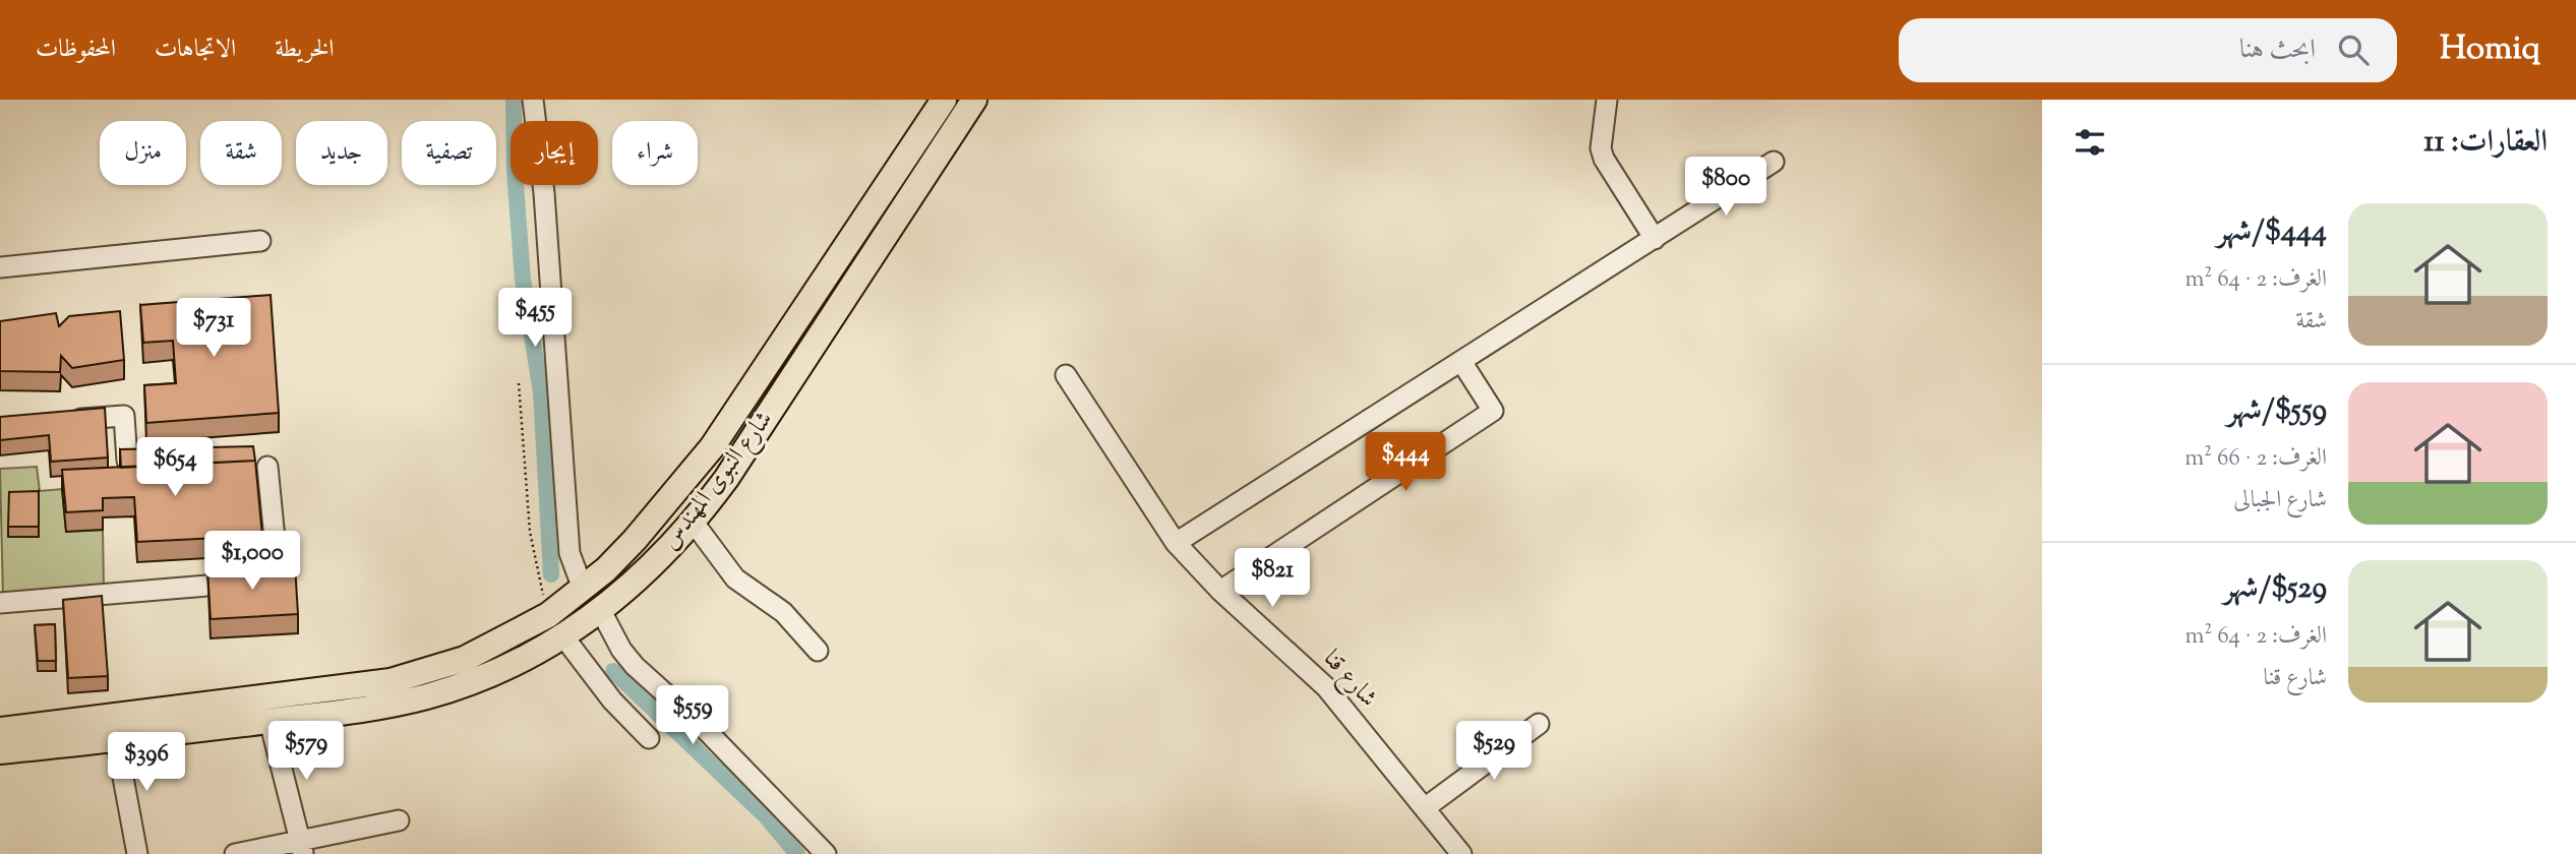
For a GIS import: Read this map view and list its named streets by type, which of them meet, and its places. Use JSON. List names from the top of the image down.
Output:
{
  "streets": {
    "main road": ["شارع النبوى المهندس"],
    "street": ["شارع قنا"]
  },
  "page": {
    "header": "Homiq",
    "search": "ابحث هنا",
    "nav": ["الخريطة", "الاتجاهات", "المحفوظات"],
    "heading": "العقارات: 11",
    "chip": [
      "شراء",
      "إيجار",
      "تصفية",
      "جديد",
      "شقة",
      "منزل"
    ],
    "price": [
      "$800",
      "$455",
      "$731",
      "$444",
      "$654",
      "$1,000",
      "$821",
      "$559",
      "$579",
      "$529",
      "$396"
    ],
    "list": [
      {
        "name": "$444/شهر",
        "note": "الغرف: 2 · 64 m² · شقة"
      },
      {
        "name": "$559/شهر",
        "note": "الغرف: 2 · 66 m² · شارع الجبالى"
      },
      {
        "name": "$529/شهر",
        "note": "الغرف: 2 · 64 m² · شارع قنا"
      }
    ]
  }
}
